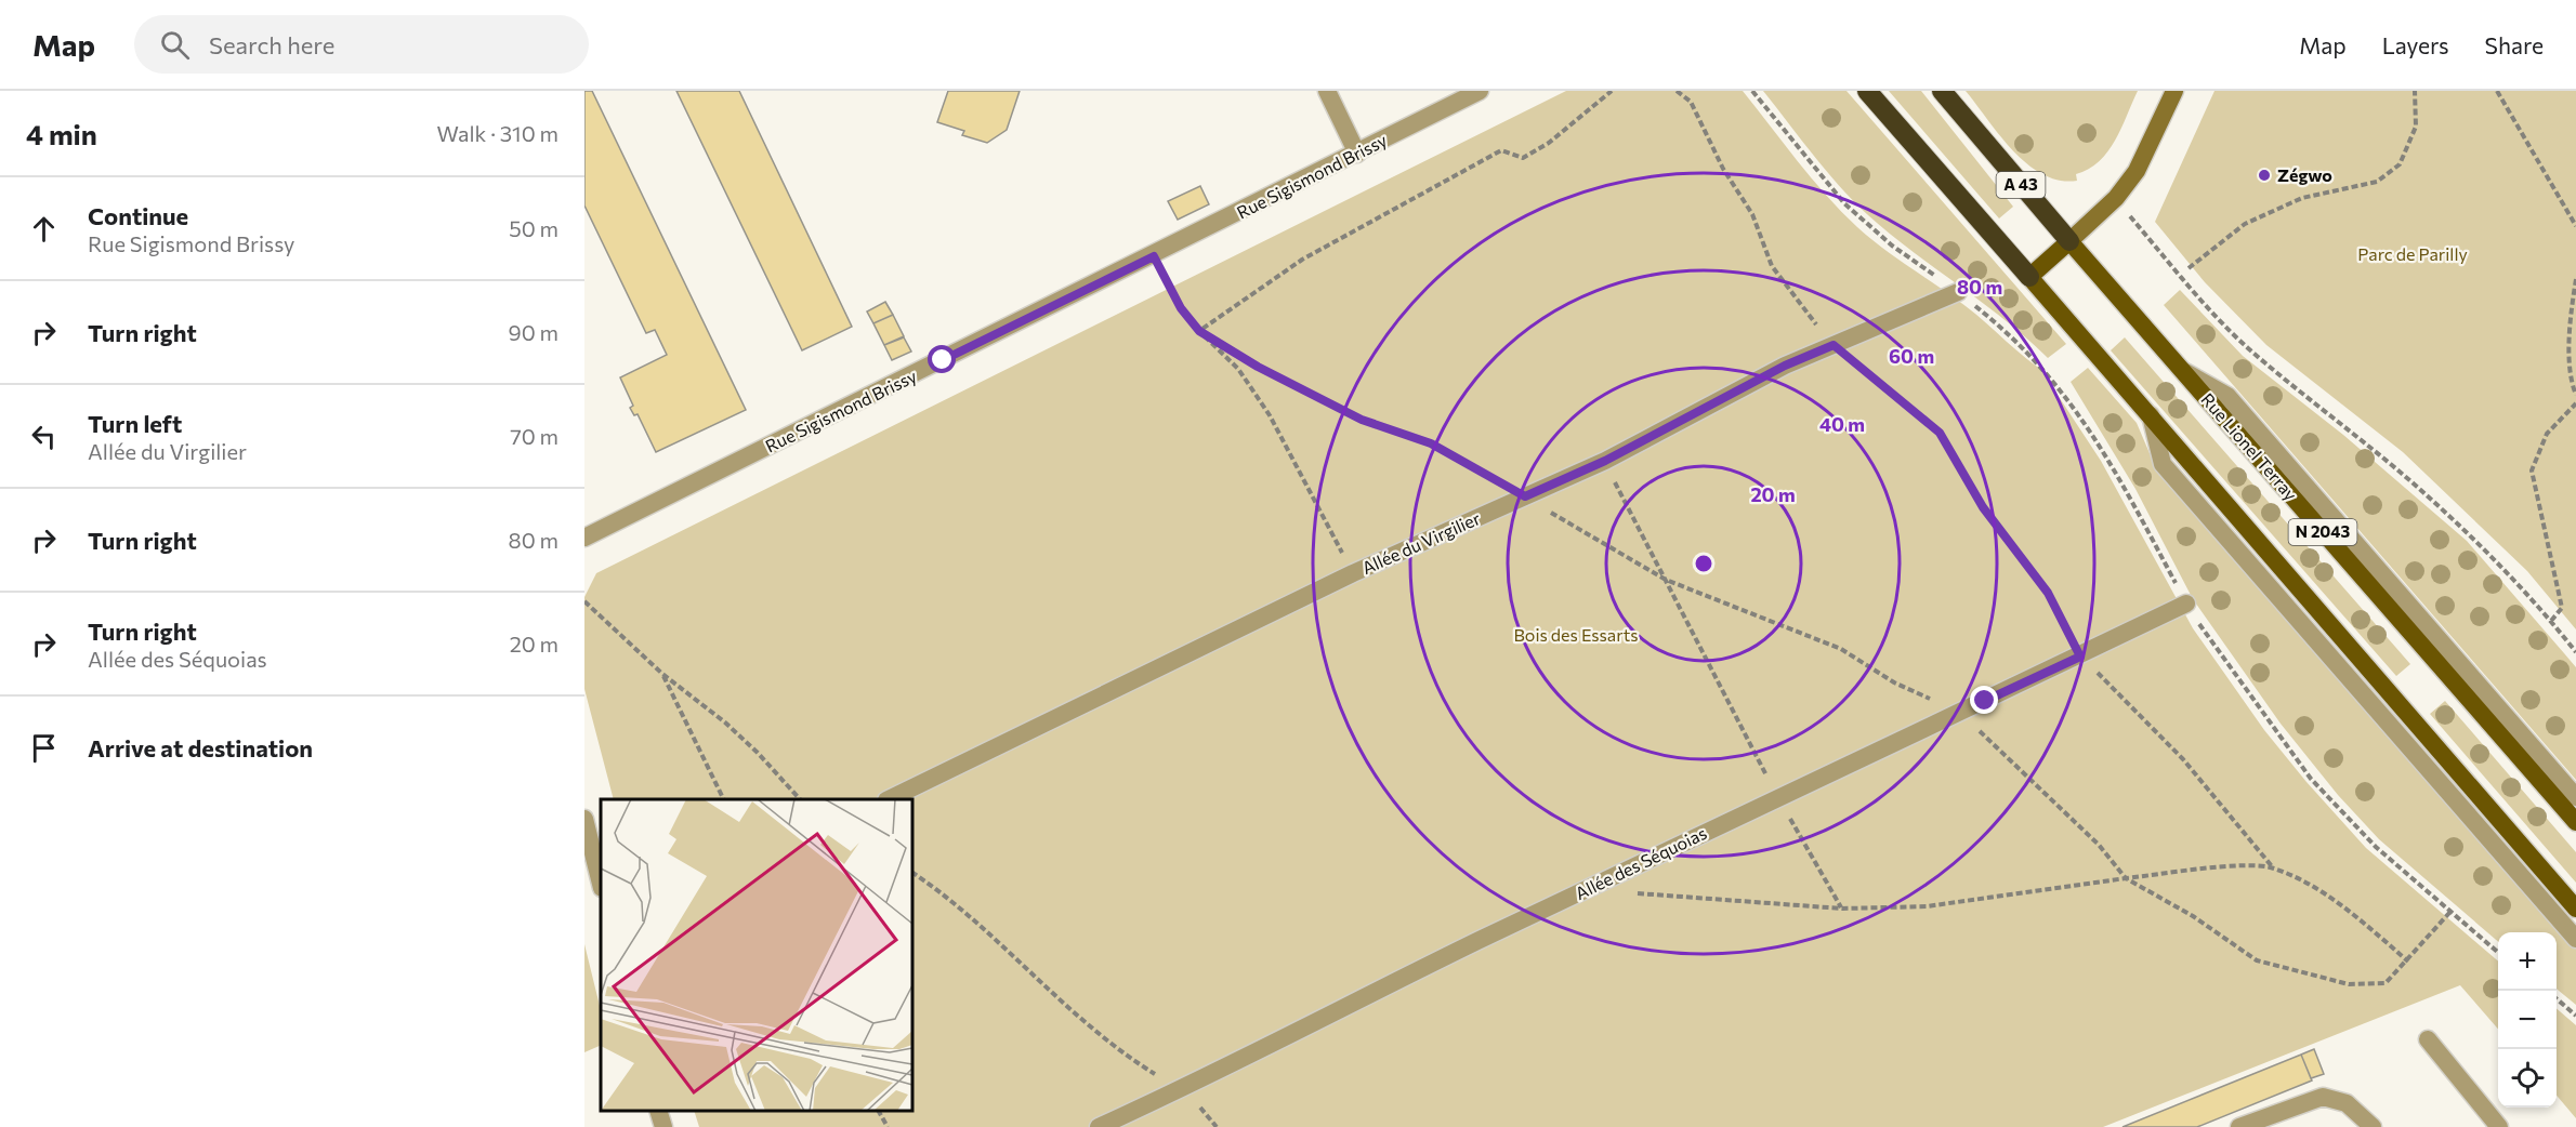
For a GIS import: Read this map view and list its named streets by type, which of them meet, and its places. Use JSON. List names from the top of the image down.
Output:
{
  "streets": {
    "highway": ["A 43"],
    "main road": ["Rue Lionel Terray", "N 2043"],
    "street": ["Rue Sigismond Brissy", "Allée du Virgilier", "Allée des Séquoias"]
  },
  "crossings": [
    ["A 43", "Rue Lionel Terray"]
  ],
  "parks": ["Parc de Parilly", "Bois des Essarts"],
  "places": ["Zégwo"],
  "page": {
    "header": "Map",
    "search": "Search here",
    "nav": ["Map", "Layers", "Share"],
    "heading": ["4 min", "Walk · 310 m"],
    "list": [
      ["Continue", "Rue Sigismond Brissy", "50 m"],
      ["Turn right", "90 m"],
      ["Turn left", "Allée du Virgilier", "70 m"],
      ["Turn right", "80 m"],
      ["Turn right", "Allée des Séquoias", "20 m"],
      "Arrive at destination"
    ],
    "map_buttons": ["+", "−"]
  },
  "rings": [
    "80 m",
    "60 m",
    "40 m",
    "20 m"
  ]
}
